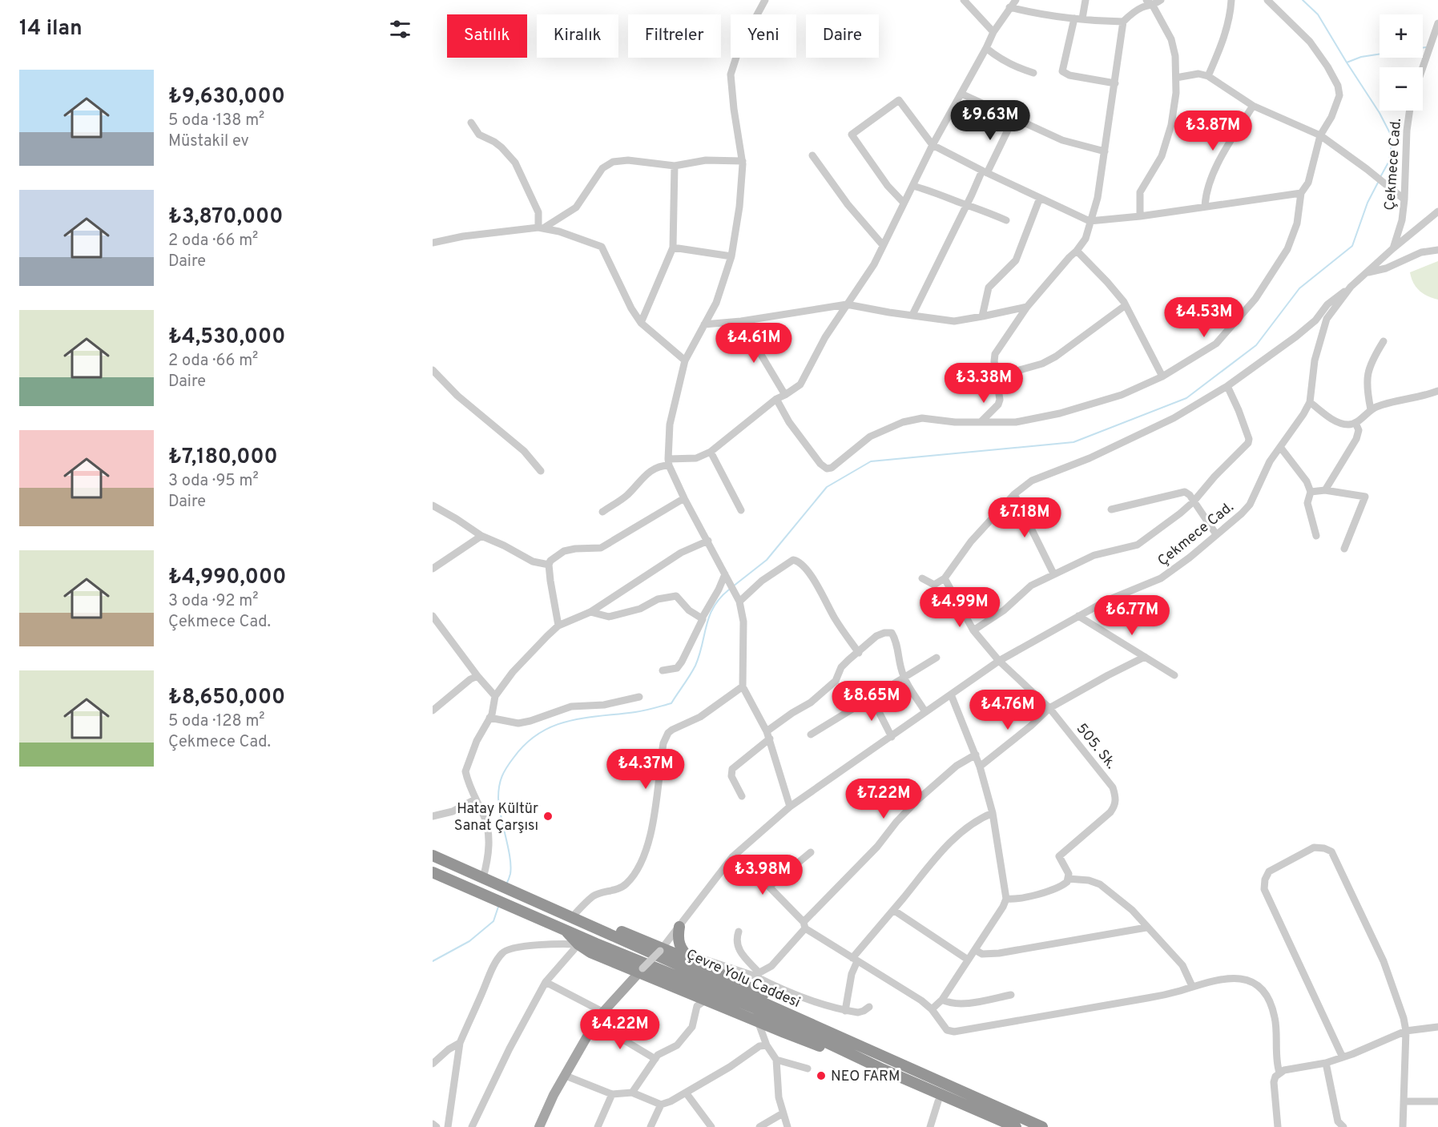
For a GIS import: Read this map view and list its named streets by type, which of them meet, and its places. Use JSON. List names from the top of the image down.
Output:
{
  "streets": {
    "highway": ["Çevre Yolu Caddesi"],
    "street": ["Çekmece Cad.", "505. Sk."]
  },
  "crossings": [
    ["Çekmece Cad.", "505. Sk."]
  ],
  "places": ["Hatay Kültür Sanat Çarşısı", "NEO FARM"],
  "page": {
    "heading": "14 ilan",
    "map_buttons": ["+", "−"],
    "chip": [
      "Satılık",
      "Kiralık",
      "Filtreler",
      "Yeni",
      "Daire"
    ],
    "list": [
      {
        "name": "₺9,630,000",
        "note": "5 oda · 138 m² · Müstakil ev"
      },
      {
        "name": "₺3,870,000",
        "note": "2 oda · 66 m² · Daire"
      },
      {
        "name": "₺4,530,000",
        "note": "2 oda · 66 m² · Daire"
      },
      {
        "name": "₺7,180,000",
        "note": "3 oda · 95 m² · Daire"
      },
      {
        "name": "₺4,990,000",
        "note": "3 oda · 92 m² · Çekmece Cad."
      },
      {
        "name": "₺8,650,000",
        "note": "5 oda · 128 m² · Çekmece Cad."
      }
    ],
    "price": [
      "₺9.63M",
      "₺3.87M",
      "₺4.53M",
      "₺4.61M",
      "₺3.38M",
      "₺7.18M",
      "₺4.99M",
      "₺6.77M",
      "₺8.65M",
      "₺4.76M",
      "₺4.37M",
      "₺7.22M",
      "₺3.98M",
      "₺4.22M"
    ]
  }
}
